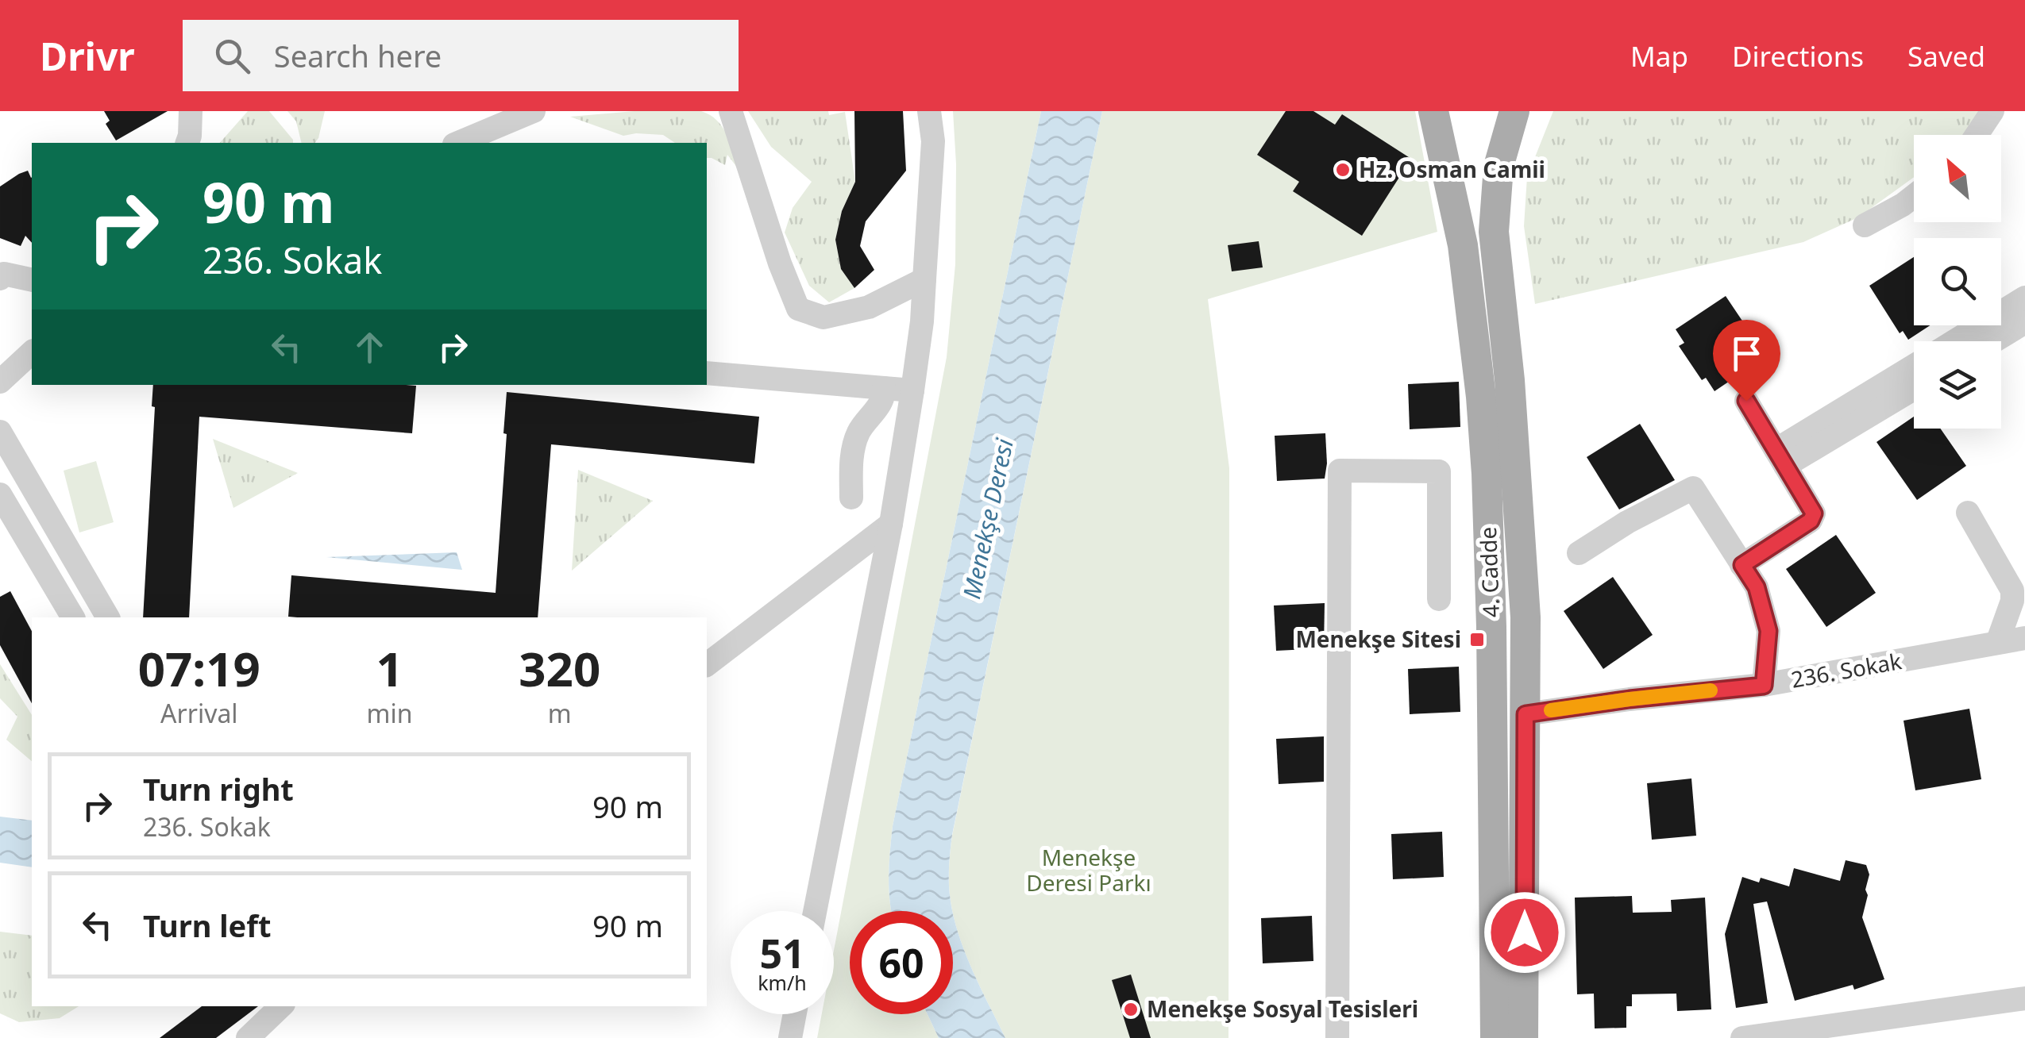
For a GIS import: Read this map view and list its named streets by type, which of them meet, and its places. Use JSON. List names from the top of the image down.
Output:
{
  "streets": {
    "main road": ["4. Cadde"],
    "street": ["236. Sokak"]
  },
  "crossings": [
    ["4. Cadde", "236. Sokak"]
  ],
  "water": ["Menekşe Deresi"],
  "parks": ["Menekşe Deresi Parkı"],
  "places": {
    "other": ["Hz. Osman Camii", "Menekşe Sosyal Tesisleri"],
    "transit": ["Menekşe Sitesi"]
  },
  "north": "top left",
  "page": {
    "header": "Drivr",
    "search": "Search here",
    "nav": ["Map", "Directions", "Saved"],
    "turn": ["90 m", "236. Sokak"],
    "eta": [
      "07:19",
      "Arrival",
      "1",
      "min",
      "320",
      "m"
    ],
    "list": [
      {
        "name": "Turn right",
        "note": "236. Sokak",
        "value": "90 m"
      },
      {
        "name": "Turn left",
        "value": "90 m"
      }
    ],
    "speed": "51 km/h",
    "limit": "60"
  }
}
